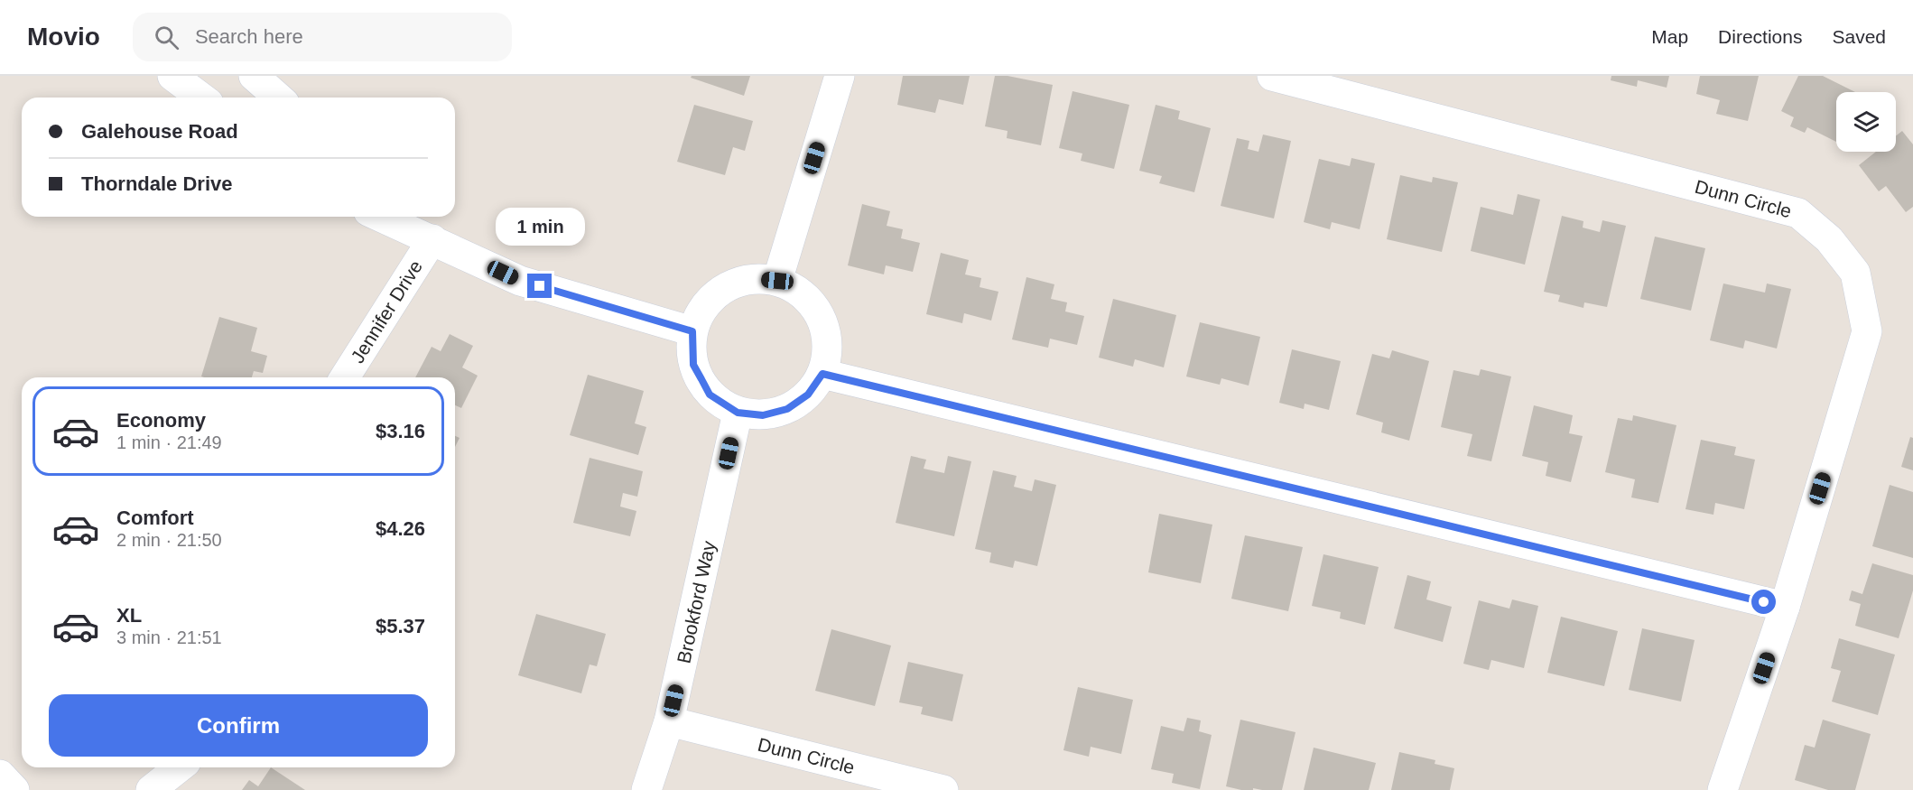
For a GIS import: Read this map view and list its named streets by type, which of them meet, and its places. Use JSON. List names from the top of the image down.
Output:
{
  "streets": {
    "street": ["Dunn Circle", "Jennifer Drive", "Brookford Way"]
  },
  "crossings": [
    ["Dunn Circle", "Brookford Way"]
  ],
  "page": {
    "header": "Movio",
    "search": "Search here",
    "nav": ["Map", "Directions", "Saved"],
    "banner": ["Galehouse Road", "Thorndale Drive"],
    "bubble": "1 min",
    "list": [
      {
        "name": "Economy",
        "note": "1 min · 21:49",
        "value": "$3.16"
      },
      {
        "name": "Comfort",
        "note": "2 min · 21:50",
        "value": "$4.26"
      },
      {
        "name": "XL",
        "note": "3 min · 21:51",
        "value": "$5.37"
      }
    ],
    "buttons": "Confirm"
  }
}
